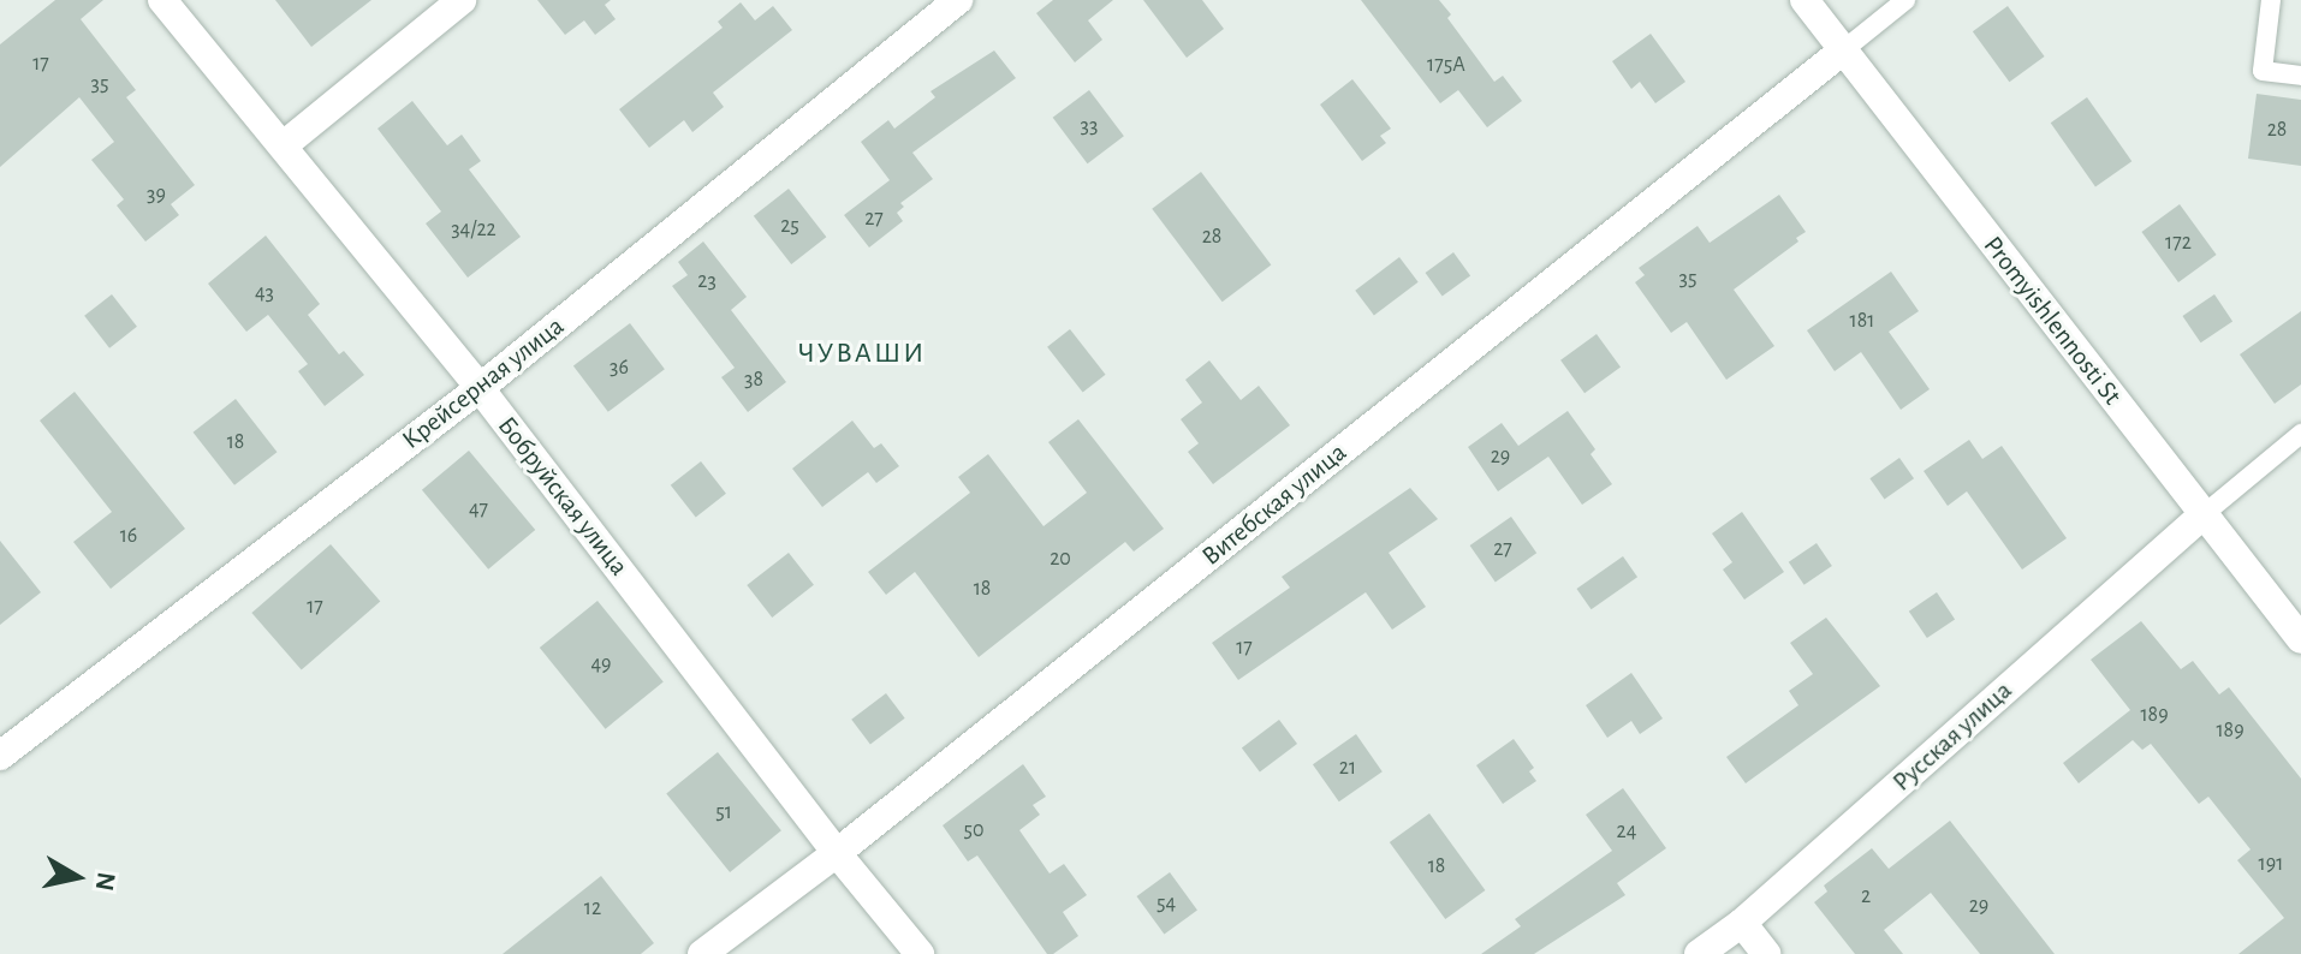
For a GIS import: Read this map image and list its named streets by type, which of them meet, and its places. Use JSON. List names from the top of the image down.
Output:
{
  "streets": {
    "street": [
      "Promyishlennosti St",
      "Крейсерная улица",
      "Бобруйская улица",
      "Витебская улица",
      "Русская улица"
    ]
  },
  "crossings": [
    ["Promyishlennosti St", "Витебская улица"],
    ["Promyishlennosti St", "Русская улица"],
    ["Крейсерная улица", "Бобруйская улица"],
    ["Бобруйская улица", "Витебская улица"]
  ],
  "districts": ["ЧУВАШИ"],
  "house_numbers": [
    "17",
    "175А",
    "35",
    "33",
    "28",
    "39",
    "27",
    "25",
    "34/22",
    "28",
    "172",
    "35",
    "23",
    "43",
    "181",
    "36",
    "38",
    "18",
    "29",
    "47",
    "16",
    "27",
    "20",
    "18",
    "17",
    "17",
    "49",
    "189",
    "189",
    "21",
    "51",
    "50",
    "24",
    "191",
    "18",
    "2",
    "54",
    "29",
    "12"
  ],
  "north": "right"
}
